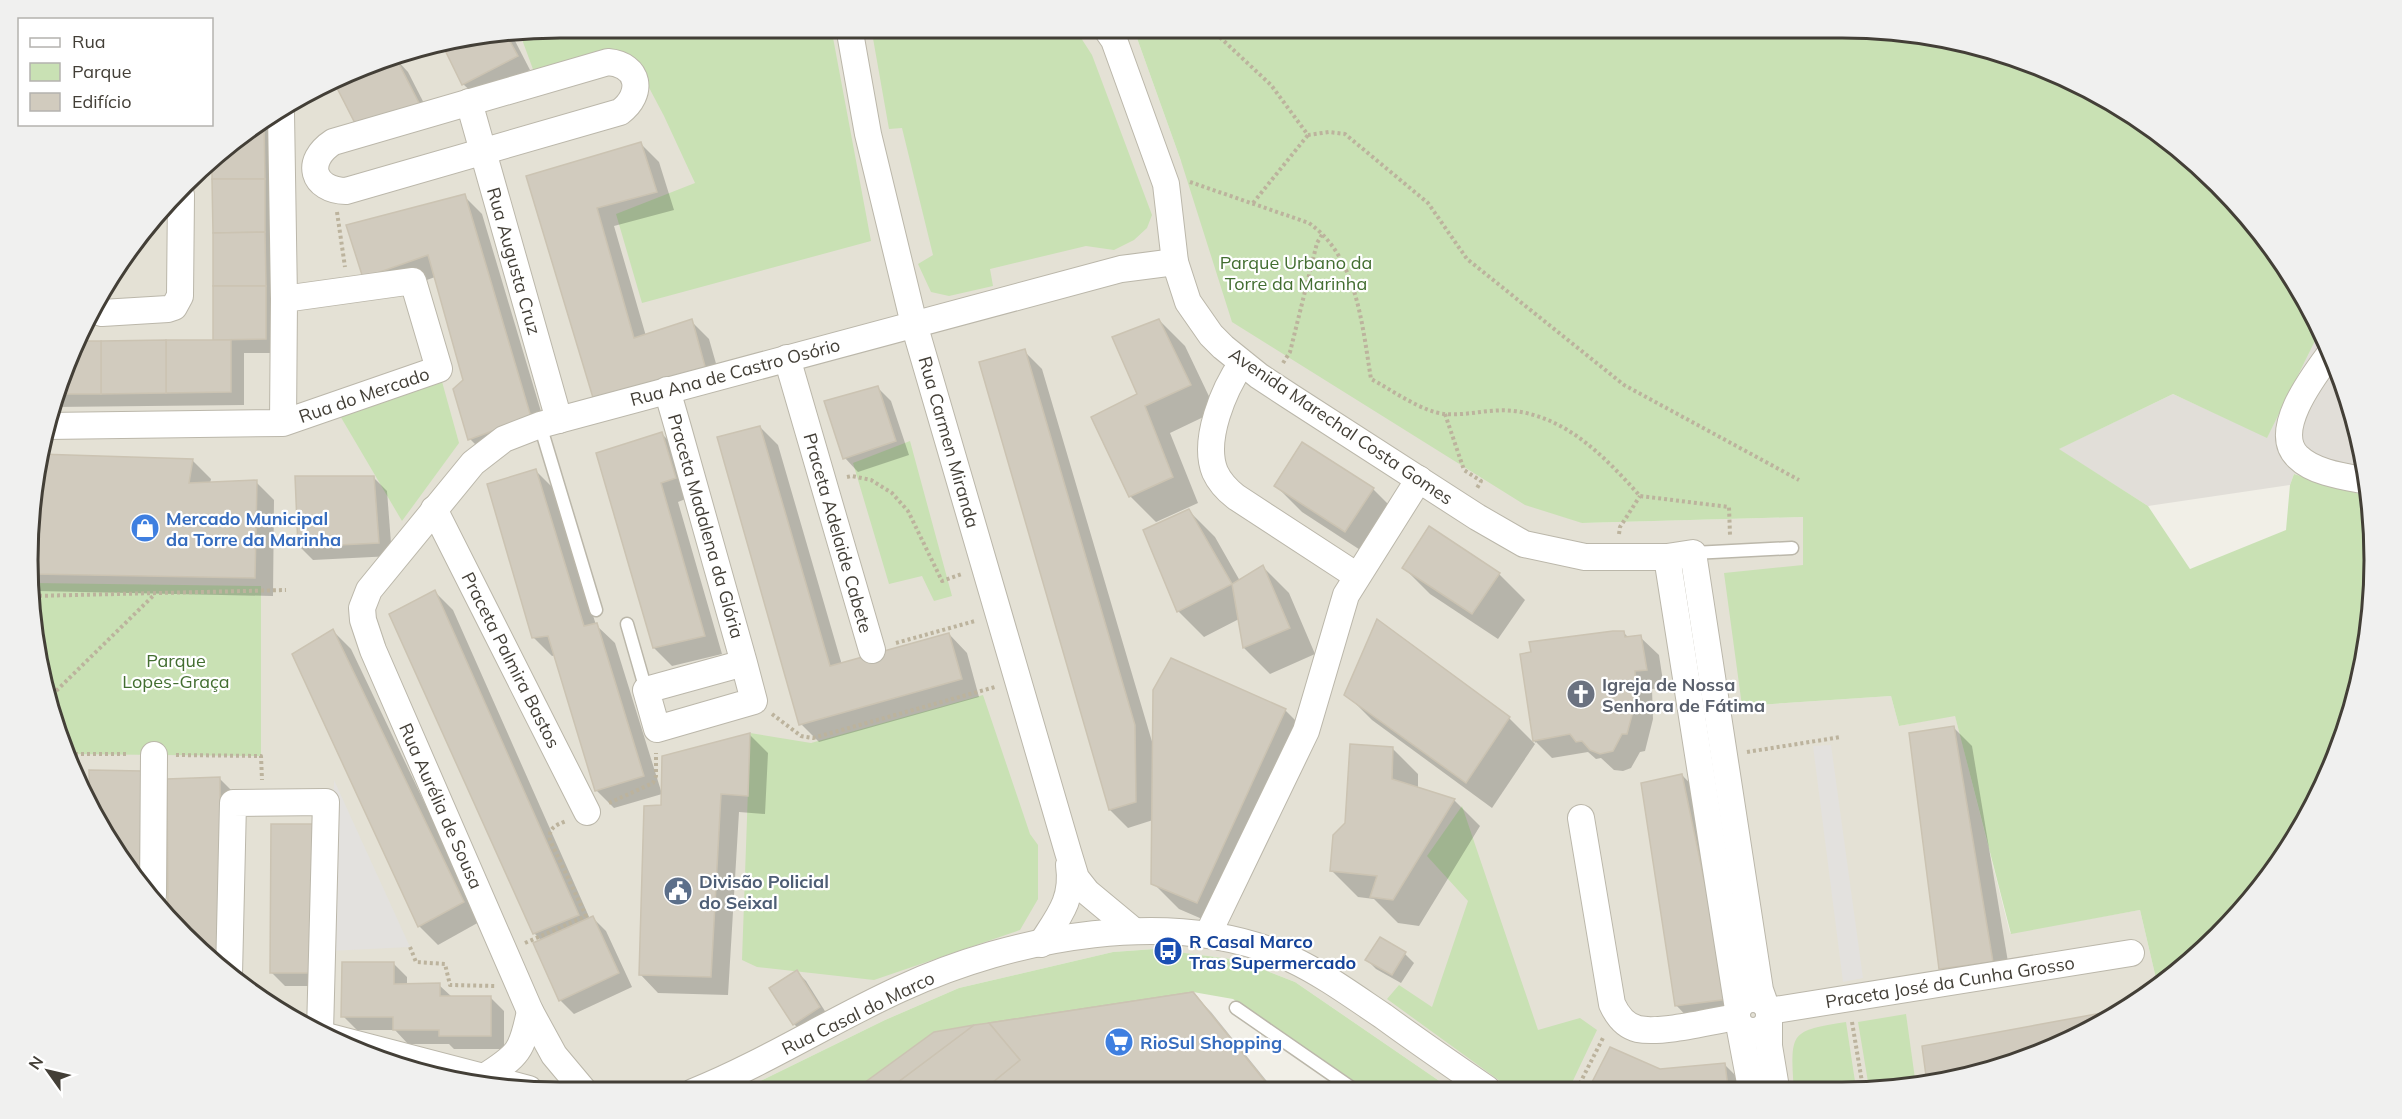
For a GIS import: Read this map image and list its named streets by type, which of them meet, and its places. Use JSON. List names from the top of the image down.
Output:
{
  "streets": {
    "street": [
      "Rua Augusta Cruz",
      "Rua Ana de Castro Osório",
      "Rua do Mercado",
      "Avenida Marechal Costa Gomes",
      "Rua Carmen Miranda",
      "Praceta Madalena da Glória",
      "Praceta Adelaide Cabete",
      "Praceta Palmira Bastos",
      "Rua Aurélia de Sousa",
      "Praceta José da Cunha Grosso",
      "Rua Casal do Marco"
    ]
  },
  "crossings": [
    ["Rua Augusta Cruz", "Rua Ana de Castro Osório"],
    ["Rua Ana de Castro Osório", "Avenida Marechal Costa Gomes"],
    ["Rua Ana de Castro Osório", "Rua Carmen Miranda"],
    ["Rua Ana de Castro Osório", "Praceta Madalena da Glória"],
    ["Rua Ana de Castro Osório", "Praceta Adelaide Cabete"],
    ["Rua Ana de Castro Osório", "Praceta Palmira Bastos"],
    ["Rua Ana de Castro Osório", "Rua Aurélia de Sousa"],
    ["Rua Carmen Miranda", "Praceta Adelaide Cabete"],
    ["Rua Carmen Miranda", "Rua Casal do Marco"]
  ],
  "parks": ["Parque Urbano da Torre da Marinha", "Parque Lopes-Graça"],
  "places": {
    "shop": ["Mercado Municipal da Torre da Marinha"],
    "church": ["Igreja de Nossa Senhora de Fátima"],
    "public building": ["Divisão Policial do Seixal"],
    "bus stop": ["R Casal Marco Tras Supermercado"],
    "supermarket": ["RioSul Shopping"]
  },
  "legend": ["Rua", "Parque", "Edifício"],
  "north": "top left"
}
